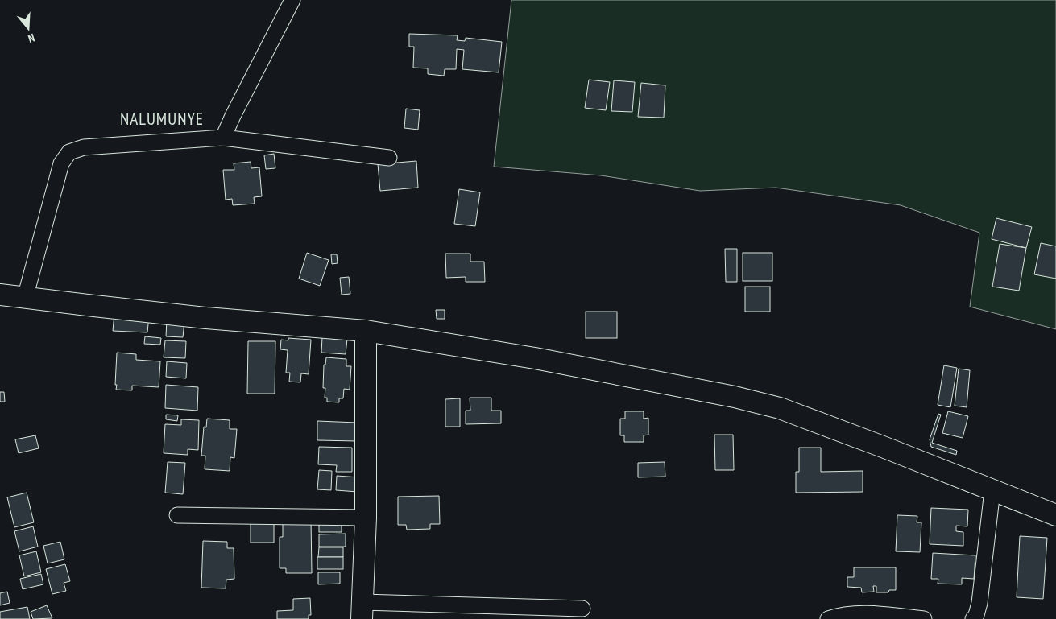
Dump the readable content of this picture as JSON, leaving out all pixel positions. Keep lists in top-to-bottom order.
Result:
{
  "districts": ["NALUMUNYE"],
  "north": "bottom"
}
